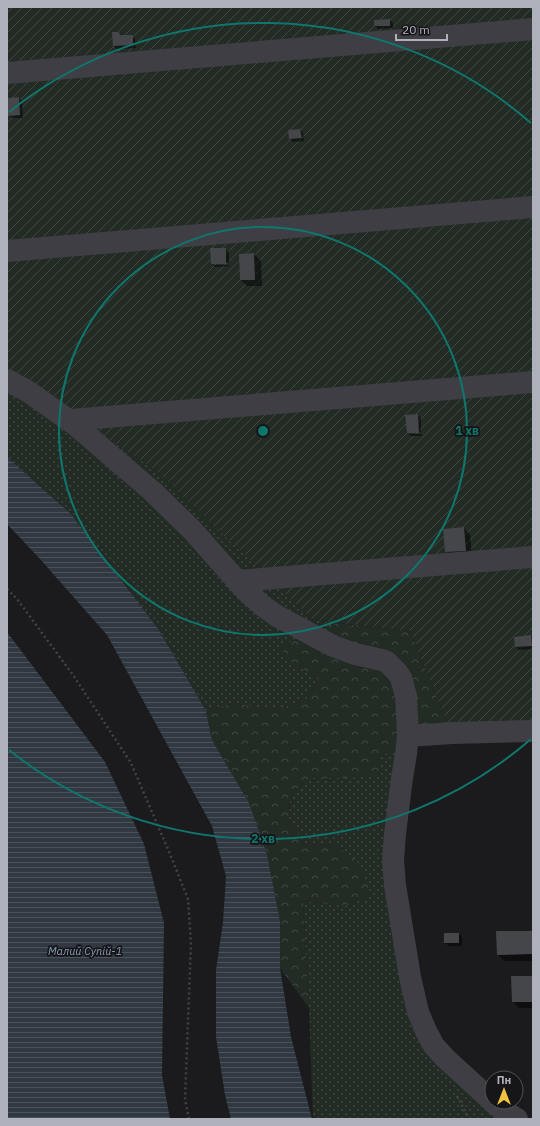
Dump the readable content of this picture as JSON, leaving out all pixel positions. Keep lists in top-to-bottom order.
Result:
{
  "water": ["Малий Супій-1"],
  "scale_bar": "20 m",
  "north": "top",
  "rings": ["1 хв", "2 хв"]
}
